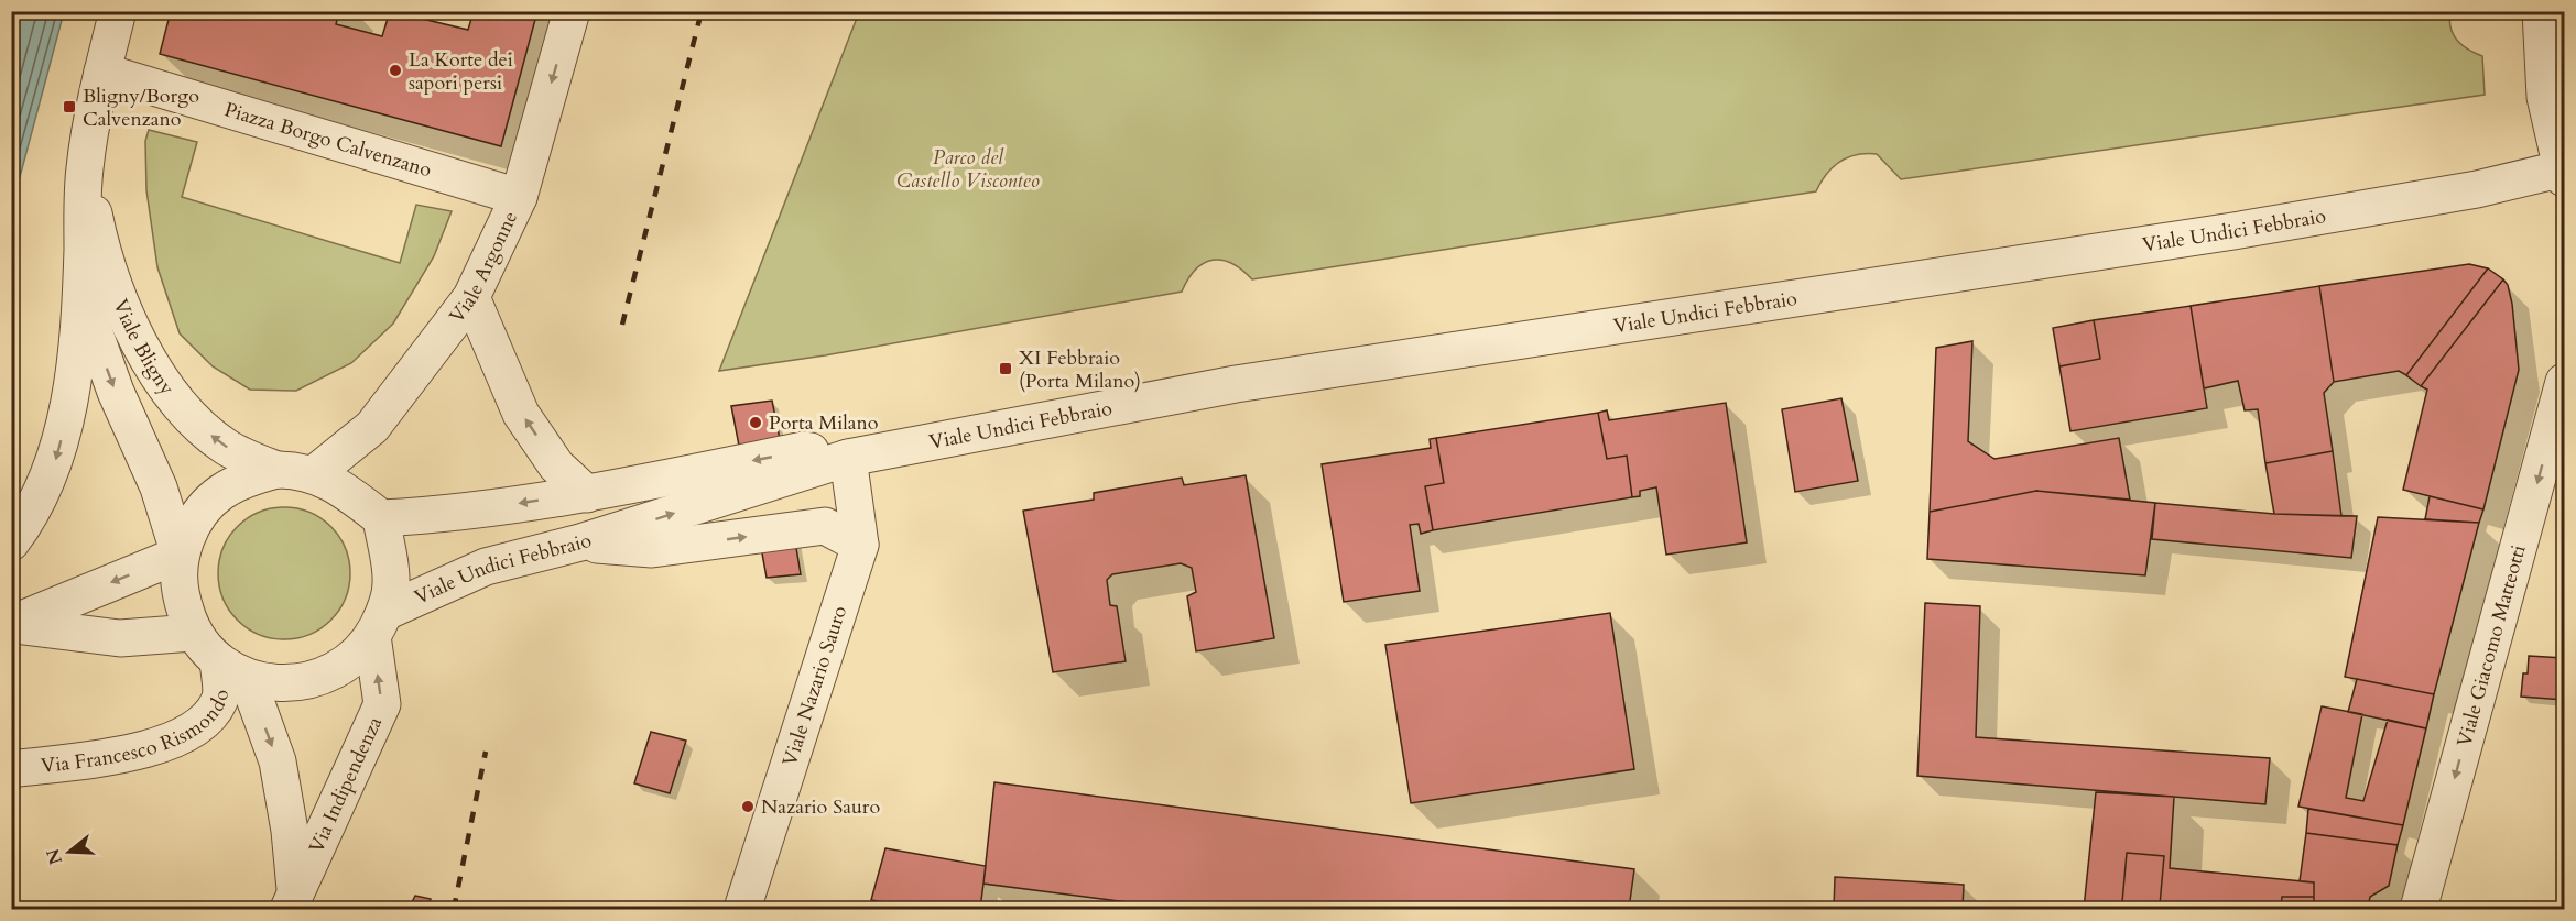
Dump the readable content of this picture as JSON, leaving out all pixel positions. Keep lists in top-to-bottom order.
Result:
{
  "streets": {
    "street": [
      "Piazza Borgo Calvenzano",
      "Viale Undici Febbraio",
      "Viale Argonne",
      "Viale Bligny",
      "Viale Giacomo Matteotti",
      "Viale Nazario Sauro",
      "Via Francesco Rismondo",
      "Via Indipendenza"
    ]
  },
  "crossings": [
    ["Piazza Borgo Calvenzano", "Viale Argonne"],
    ["Piazza Borgo Calvenzano", "Viale Bligny"],
    ["Viale Undici Febbraio", "Viale Argonne"],
    ["Viale Undici Febbraio", "Viale Bligny"],
    ["Viale Undici Febbraio", "Viale Nazario Sauro"],
    ["Viale Undici Febbraio", "Via Francesco Rismondo"],
    ["Viale Undici Febbraio", "Via Indipendenza"],
    ["Viale Argonne", "Viale Bligny"],
    ["Viale Argonne", "Via Francesco Rismondo"],
    ["Viale Argonne", "Via Indipendenza"],
    ["Viale Bligny", "Via Francesco Rismondo"],
    ["Viale Bligny", "Via Indipendenza"],
    ["Via Francesco Rismondo", "Via Indipendenza"]
  ],
  "one_way": ["Viale Argonne", "Viale Giacomo Matteotti"],
  "parks": ["Parco del Castello Visconteo"],
  "places": {
    "other": ["La Korte dei sapori persi", "Porta Milano", "Nazario Sauro"],
    "transit": ["Bligny/Borgo Calvenzano", "XI Febbraio (Porta Milano)"]
  },
  "north": "left"
}
